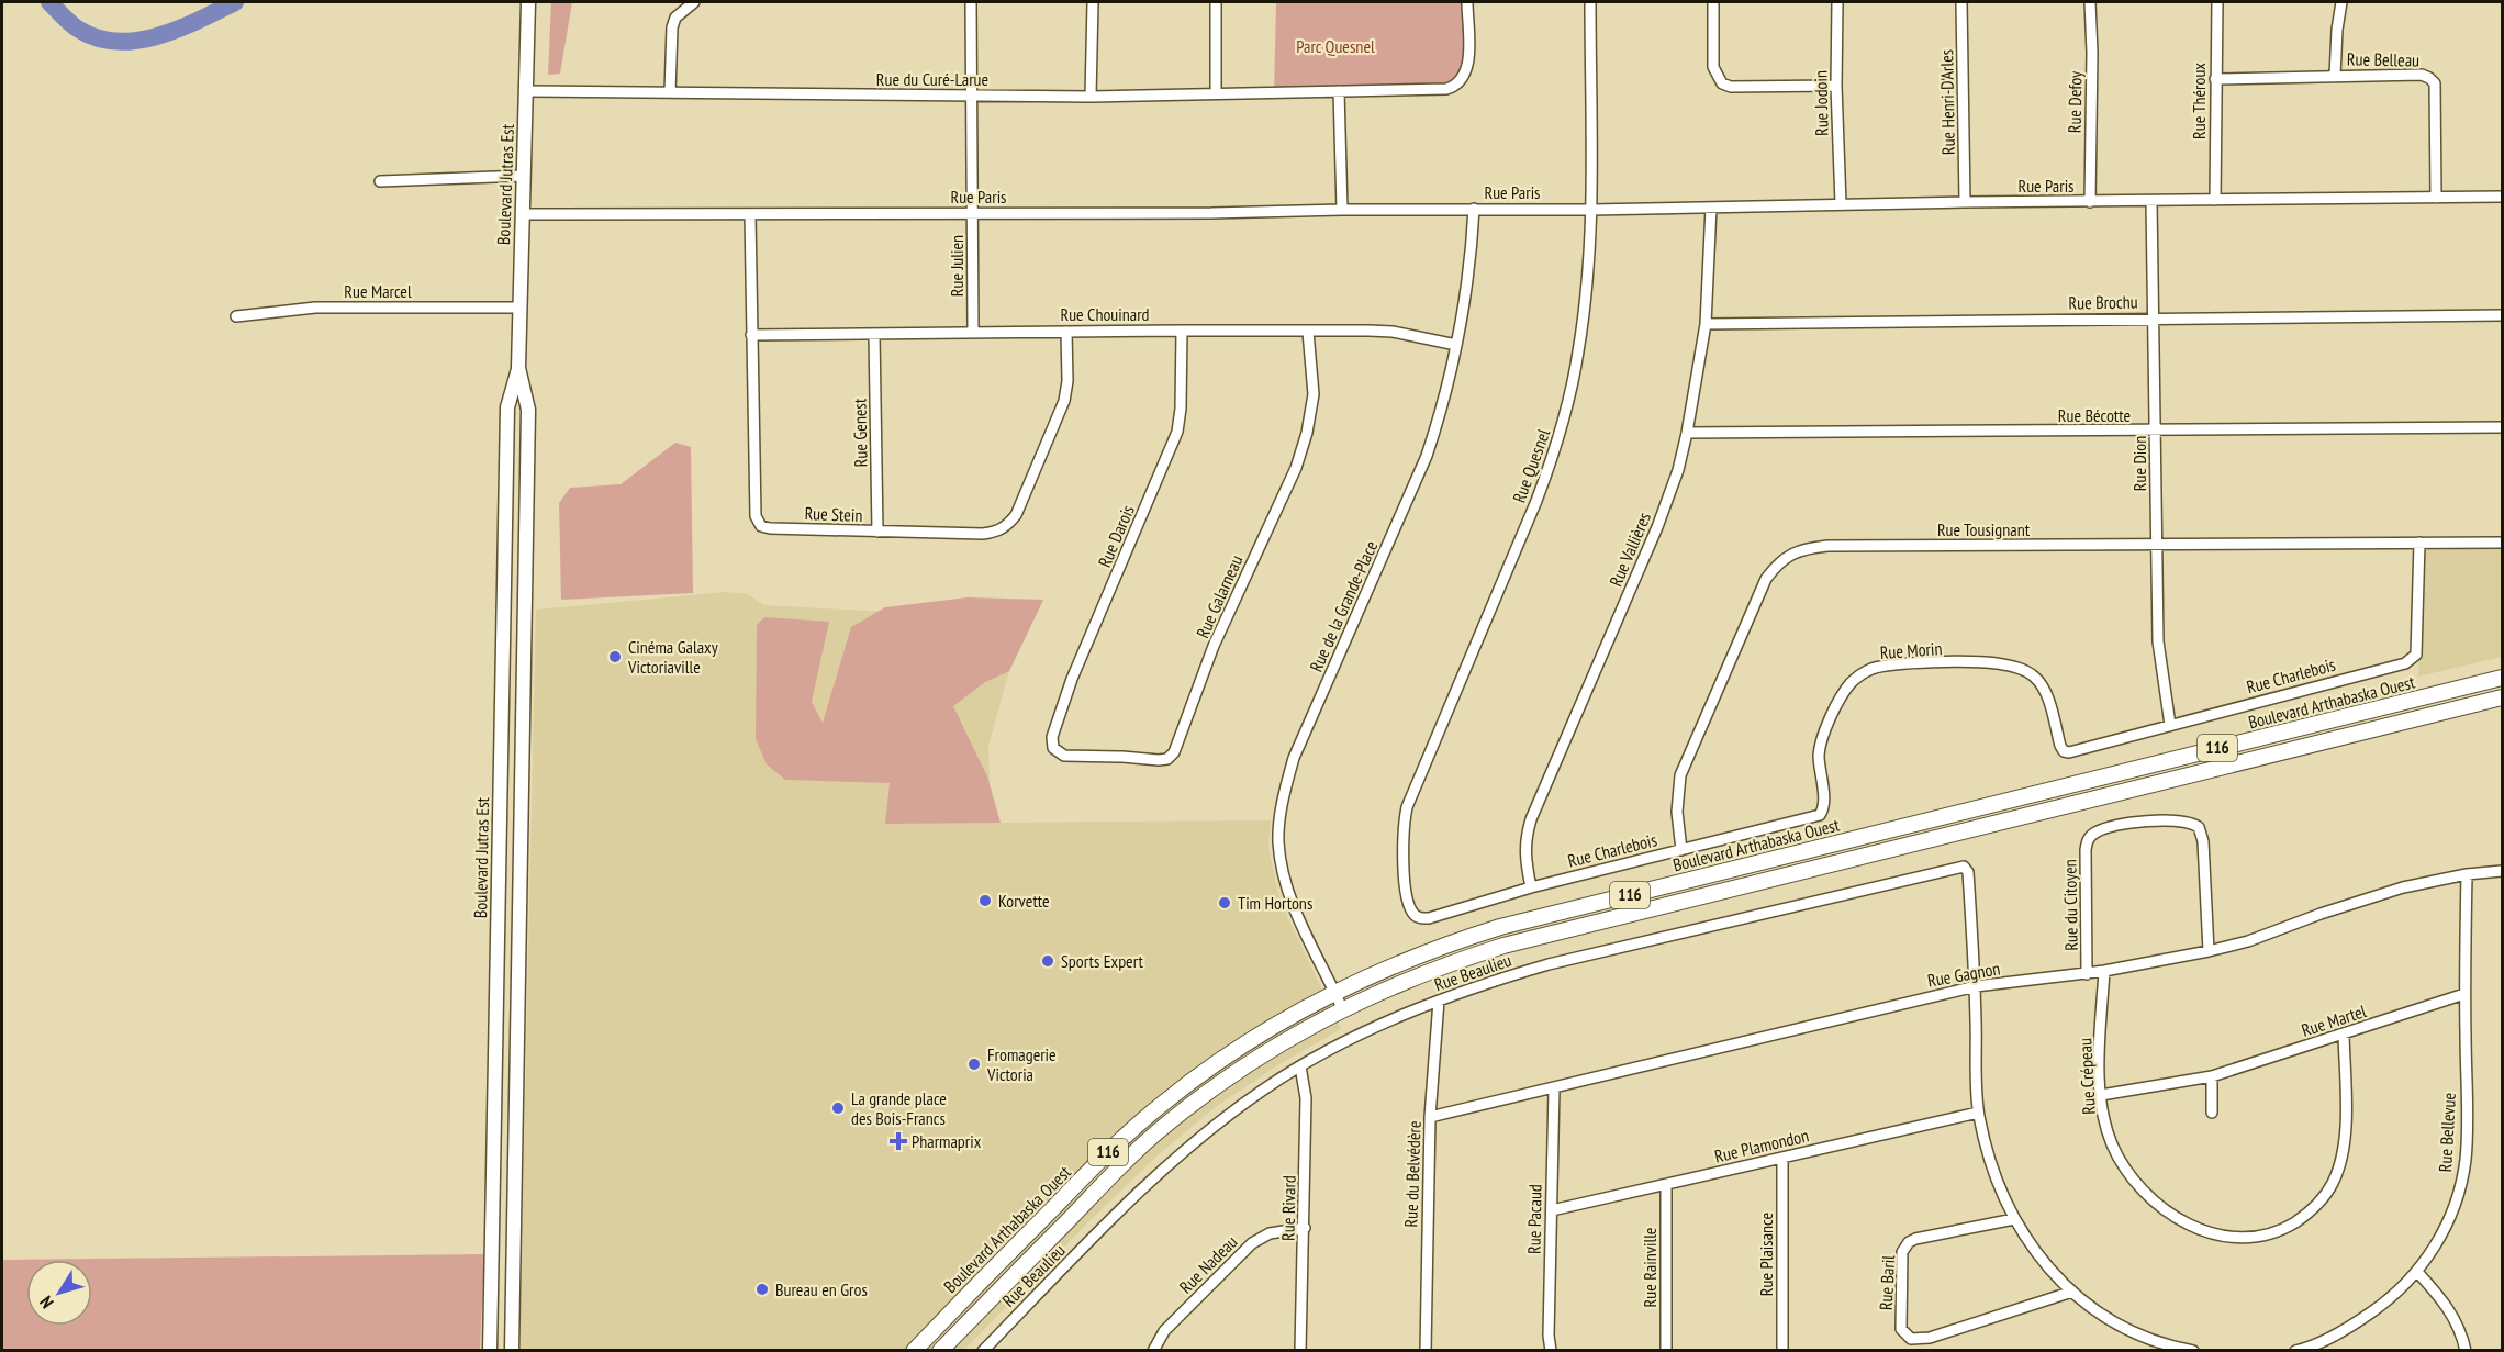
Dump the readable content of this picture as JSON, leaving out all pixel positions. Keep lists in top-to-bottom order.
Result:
{
  "streets": {
    "main road": ["Boulevard Jutras Est", "Boulevard Arthabaska Ouest", "116"],
    "street": [
      "Rue Belleau",
      "Rue du Curé-Larue",
      "Rue Théroux",
      "Rue Henri-D'Arles",
      "Rue Defoy",
      "Rue Jodoin",
      "Rue Paris",
      "Rue Julien",
      "Rue Marcel",
      "Rue Brochu",
      "Rue Chouinard",
      "Rue Bécotte",
      "Rue Genest",
      "Rue Dion",
      "Rue Quesnel",
      "Rue Stein",
      "Rue Tousignant",
      "Rue Darois",
      "Rue Vallières",
      "Rue Galarneau",
      "Rue de la Grande-Place",
      "Rue Morin",
      "Rue Charlebois",
      "Rue du Citoyen",
      "Rue Beaulieu",
      "Rue Gagnon",
      "Rue Martel",
      "Rue Crépeau",
      "Rue Bellevue",
      "Rue Plamondon",
      "Rue du Belvédère",
      "Rue Rivard",
      "Rue Pacaud",
      "Rue Plaisance",
      "Rue Nadeau",
      "Rue Rainville",
      "Rue Baril"
    ]
  },
  "crossings": [
    ["Rue Belleau", "Rue Théroux"],
    ["Rue Belleau", "Rue Paris"],
    ["Rue du Curé-Larue", "Boulevard Jutras Est"],
    ["Rue du Curé-Larue", "Rue Julien"],
    ["Rue Théroux", "Rue Paris"],
    ["Rue Henri-D'Arles", "Rue Paris"],
    ["Rue Defoy", "Rue Paris"],
    ["Rue Jodoin", "Rue Paris"],
    ["Boulevard Jutras Est", "Rue Paris"],
    ["Boulevard Jutras Est", "Rue Marcel"],
    ["Rue Paris", "Rue Julien"],
    ["Rue Paris", "Rue Dion"],
    ["Rue Paris", "Rue Quesnel"],
    ["Rue Paris", "Rue Stein"],
    ["Rue Paris", "Rue Vallières"],
    ["Rue Paris", "Rue de la Grande-Place"],
    ["Rue Julien", "Rue Chouinard"],
    ["Rue Brochu", "Rue Dion"],
    ["Rue Brochu", "Rue Vallières"],
    ["Rue Chouinard", "Rue Genest"],
    ["Rue Chouinard", "Rue Stein"],
    ["Rue Chouinard", "Rue Darois"],
    ["Rue Chouinard", "Rue Galarneau"],
    ["Rue Chouinard", "Rue de la Grande-Place"],
    ["Rue Bécotte", "Rue Dion"],
    ["Rue Bécotte", "Rue Vallières"],
    ["Rue Genest", "Rue Stein"],
    ["Rue Dion", "Rue Tousignant"],
    ["Rue Dion", "Rue Charlebois"],
    ["Rue Quesnel", "Rue Charlebois"],
    ["Rue Tousignant", "Rue Charlebois"],
    ["Rue Darois", "Rue Galarneau"],
    ["Rue Vallières", "Rue Charlebois"],
    ["Rue de la Grande-Place", "Boulevard Arthabaska Ouest"],
    ["Rue Morin", "Rue Charlebois"],
    ["Rue du Citoyen", "Rue Gagnon"],
    ["Rue Beaulieu", "Rue Gagnon"],
    ["Rue Beaulieu", "Rue du Belvédère"],
    ["Rue Beaulieu", "Rue Rivard"],
    ["Rue Gagnon", "Rue Crépeau"],
    ["Rue Gagnon", "Rue Bellevue"],
    ["Rue Gagnon", "Rue du Belvédère"],
    ["Rue Gagnon", "Rue Pacaud"],
    ["Rue Martel", "Rue Crépeau"],
    ["Rue Martel", "Rue Bellevue"],
    ["Rue Plamondon", "Rue Pacaud"],
    ["Rue Plamondon", "Rue Plaisance"],
    ["Rue Plamondon", "Rue Rainville"],
    ["Rue Rivard", "Rue Nadeau"]
  ],
  "parks": ["Parc Quesnel"],
  "places": {
    "other": [
      "Cinéma Galaxy Victoriaville",
      "Korvette",
      "Tim Hortons",
      "Sports Expert",
      "Fromagerie Victoria",
      "La grande place des Bois-Francs",
      "Bureau en Gros"
    ],
    "health": ["Pharmaprix"]
  },
  "north": "bottom left"
}
